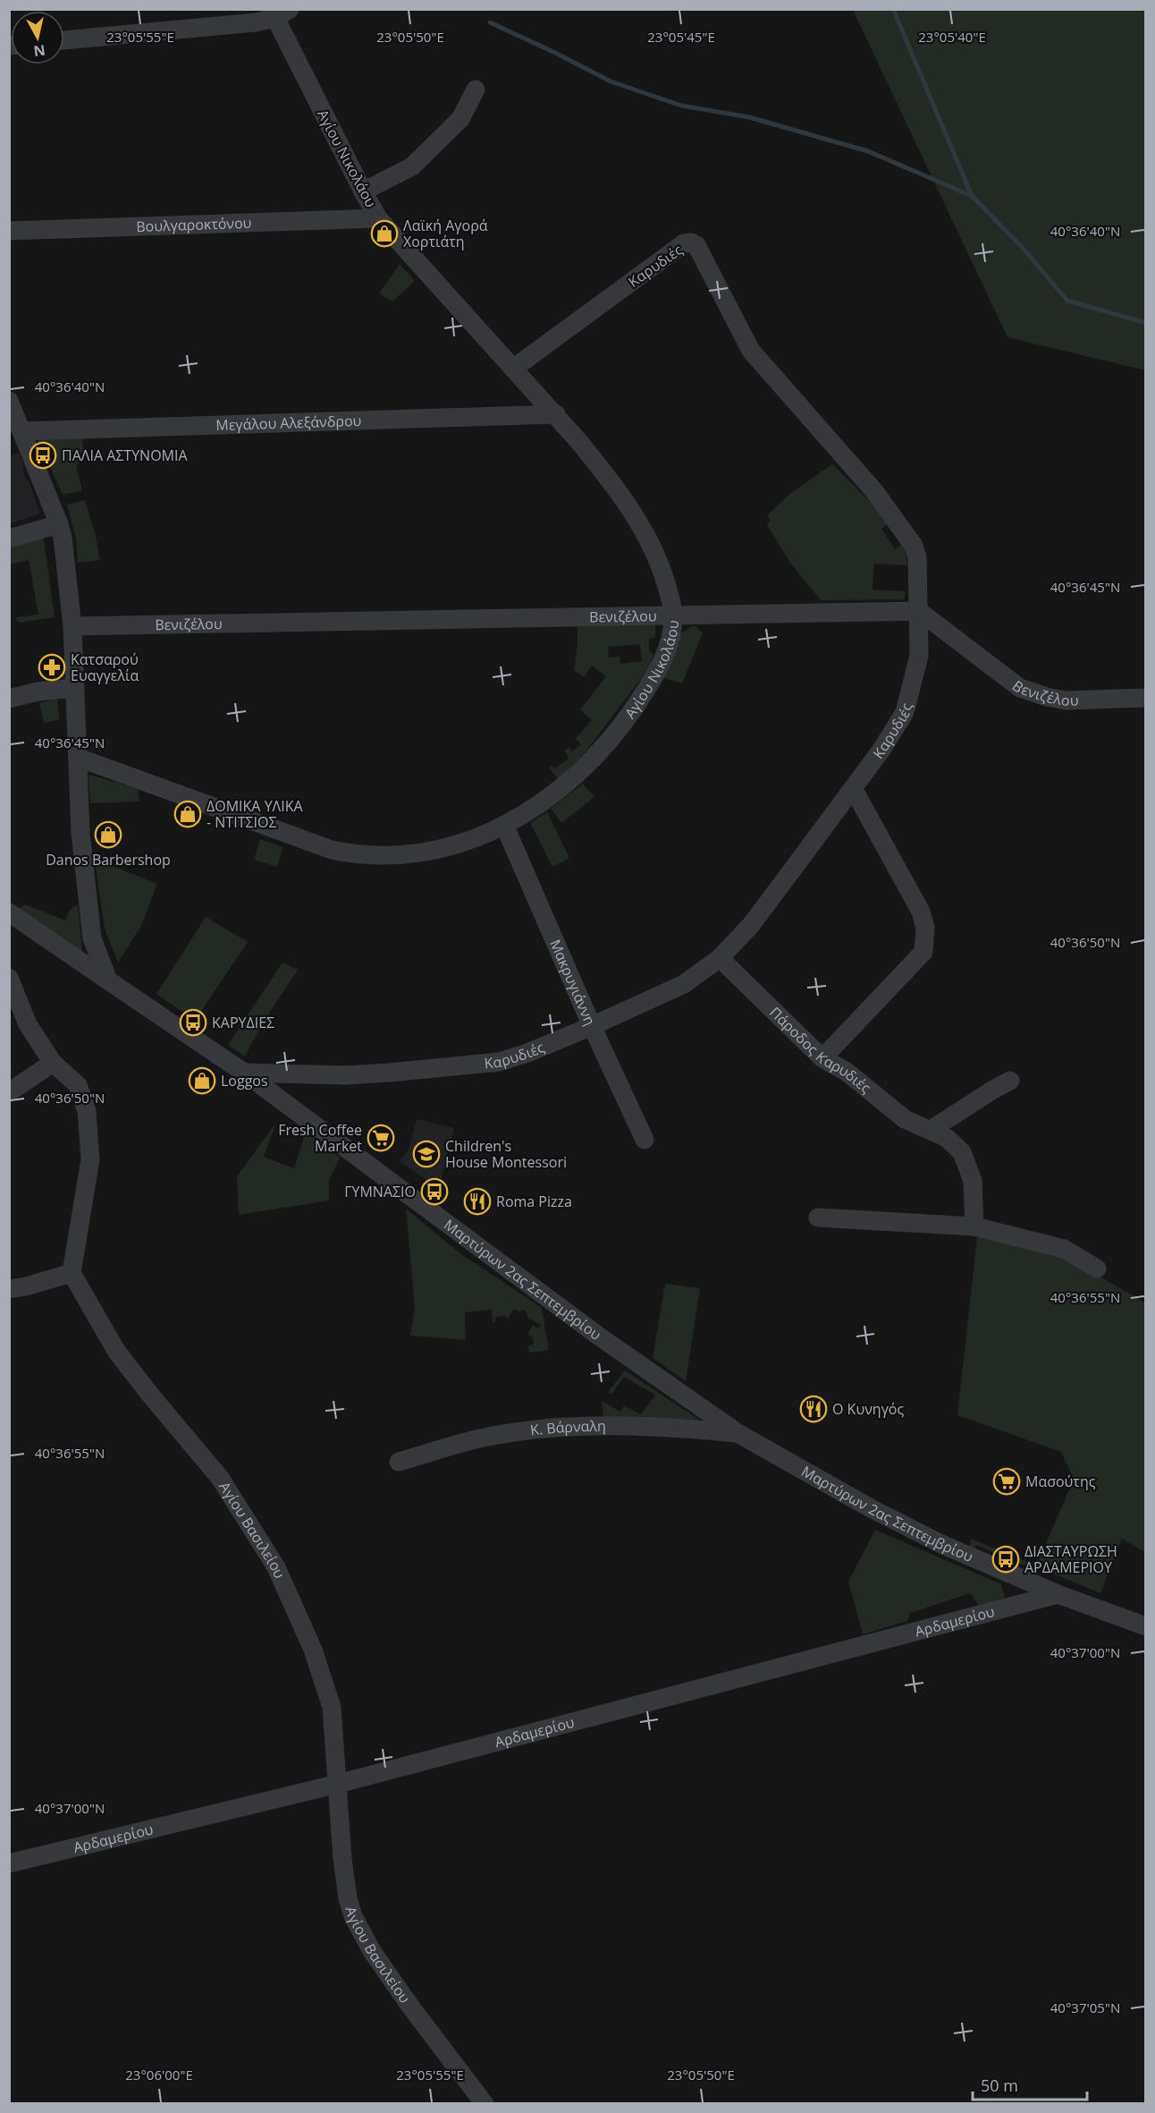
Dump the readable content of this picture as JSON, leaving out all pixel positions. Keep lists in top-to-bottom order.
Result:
{
  "streets": {
    "street": [
      "Αγίου Νικολάου",
      "Βουλγαροκτόνου",
      "Καρυδιές",
      "Μεγάλου Αλεξάνδρου",
      "Βενιζέλου",
      "Μακρυγιάννη",
      "Πάροδος Καρυδιές",
      "Μαρτύρων 2ας Σεπτεμβρίου",
      "Κ. Βάρναλη",
      "Αγίου Βασιλείου",
      "Αρδαμερίου"
    ]
  },
  "crossings": [
    ["Αγίου Νικολάου", "Βουλγαροκτόνου"],
    ["Αγίου Νικολάου", "Καρυδιές"],
    ["Αγίου Νικολάου", "Μεγάλου Αλεξάνδρου"],
    ["Αγίου Νικολάου", "Βενιζέλου"],
    ["Αγίου Νικολάου", "Μακρυγιάννη"],
    ["Καρυδιές", "Βενιζέλου"],
    ["Καρυδιές", "Μακρυγιάννη"],
    ["Καρυδιές", "Πάροδος Καρυδιές"],
    ["Καρυδιές", "Μαρτύρων 2ας Σεπτεμβρίου"],
    ["Μαρτύρων 2ας Σεπτεμβρίου", "Κ. Βάρναλη"],
    ["Μαρτύρων 2ας Σεπτεμβρίου", "Αρδαμερίου"],
    ["Αγίου Βασιλείου", "Αρδαμερίου"]
  ],
  "places": {
    "shop": [
      "Λαϊκή Αγορά Χορτιάτη",
      "ΔΟΜΙΚΑ ΥΛΙΚΑ - ΝΤΙΤΣΙΟΣ",
      "Danos Barbershop",
      "Loggos"
    ],
    "bus stop": [
      "ΠΑΛΙΑ ΑΣΤΥΝΟΜΙΑ",
      "ΚΑΡΥΔΙΕΣ",
      "ΓΥΜΝΑΣΙΟ",
      "ΔΙΑΣΤΑΥΡΩΣΗ ΑΡΔΑΜΕΡΙΟΥ"
    ],
    "pharmacy": ["Κατσαρού Ευαγγελία"],
    "supermarket": ["Fresh Coffee Market", "Μασούτης"],
    "school or university": ["Children's House Montessori"],
    "restaurant": ["Roma Pizza", "Ο Κυνηγός"]
  },
  "scale_bar": "50 m",
  "north": "bottom",
  "coordinates": [
    "23°05'55\"E",
    "23°05'50\"E",
    "23°05'45\"E",
    "23°05'40\"E",
    "40°36'40\"N",
    "40°36'45\"N",
    "40°36'50\"N",
    "40°36'55\"N",
    "40°37'00\"N",
    "40°37'05\"N",
    "23°06'00\"E"
  ]
}
